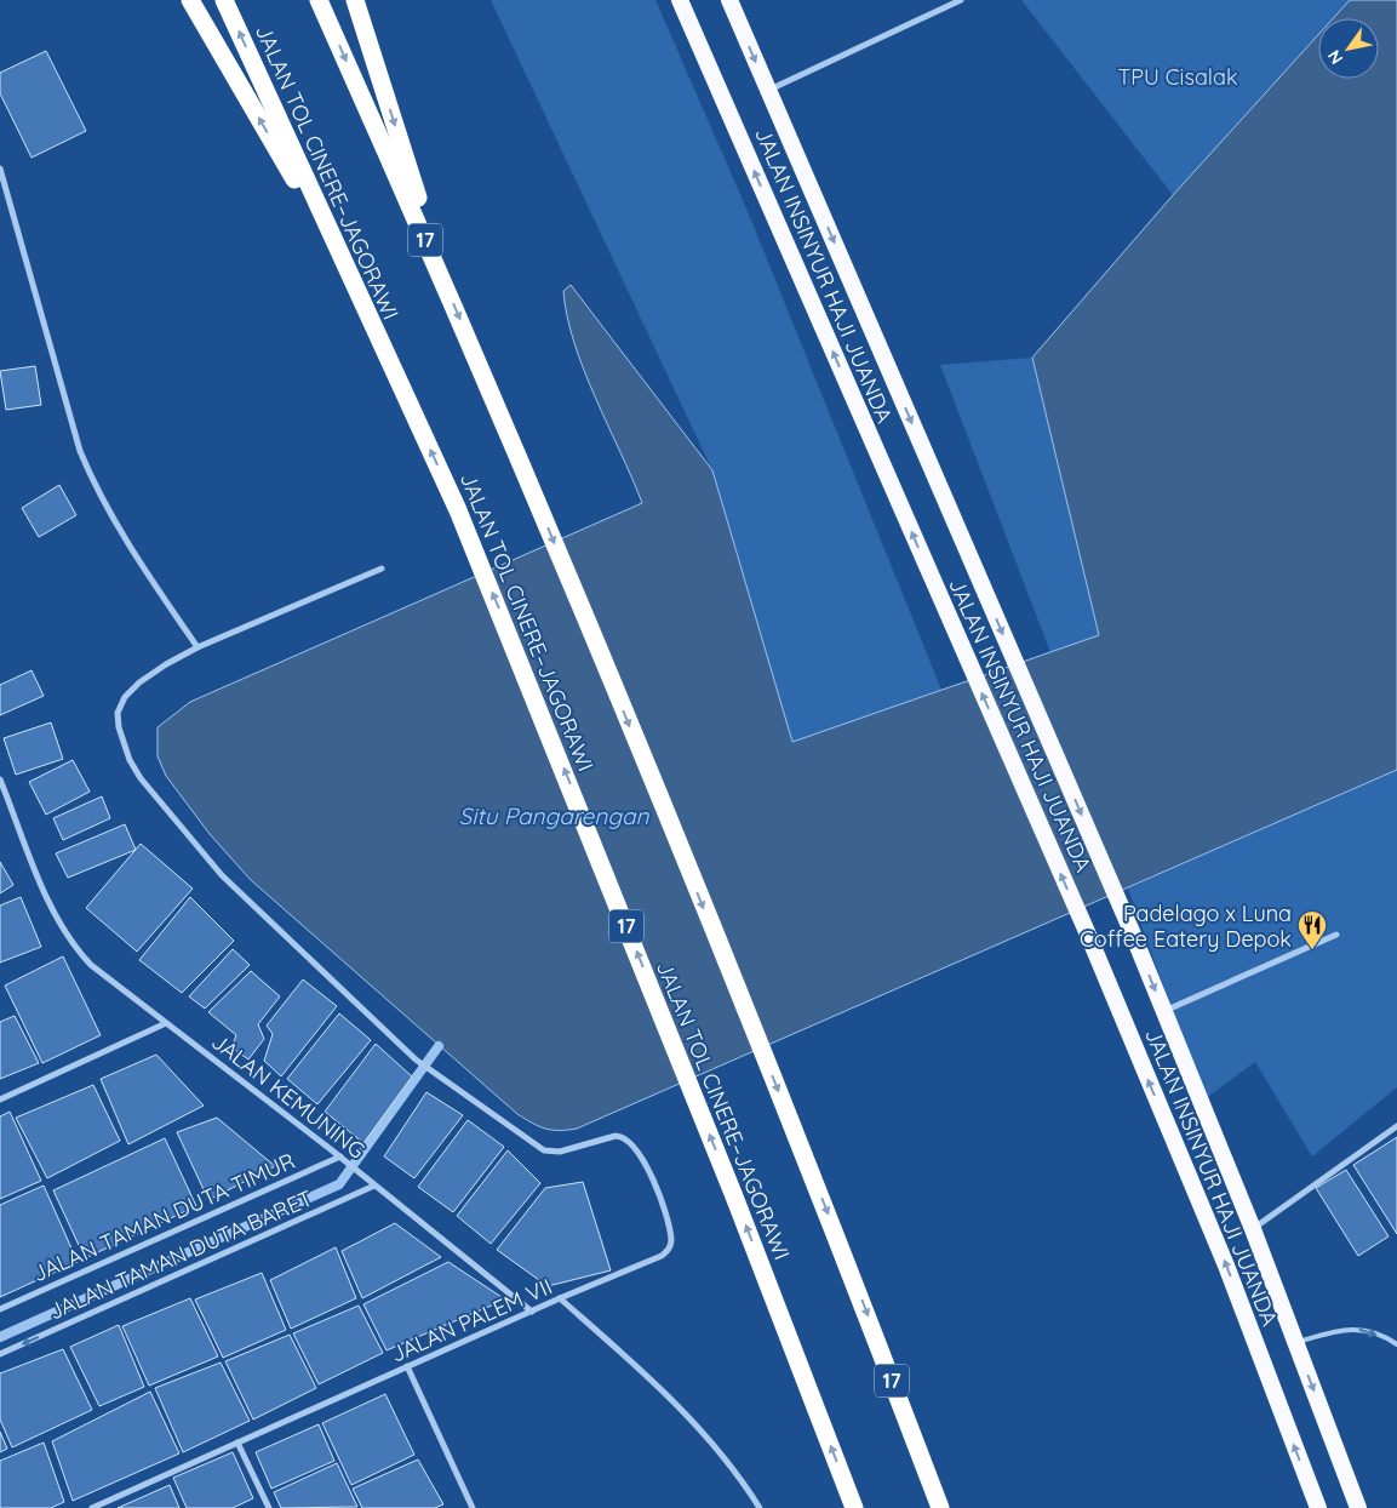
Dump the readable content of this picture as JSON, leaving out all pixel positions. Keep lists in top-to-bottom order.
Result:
{
  "streets": {
    "highway": ["JALAN TOL CINERE–JAGORAWI", "17", "JALAN INSINYUR HAJI JUANDA"],
    "street": [
      "JALAN KEMUNING",
      "JALAN TAMAN DUTA TIMUR",
      "JALAN TAMAN DUTA BARET",
      "JALAN PALEM VII"
    ]
  },
  "crossings": [
    ["JALAN KEMUNING", "JALAN TAMAN DUTA TIMUR"],
    ["JALAN KEMUNING", "JALAN TAMAN DUTA BARET"],
    ["JALAN KEMUNING", "JALAN PALEM VII"]
  ],
  "one_way": ["JALAN TAMAN DUTA BARET"],
  "water": ["Situ Pangarengan"],
  "parks": ["TPU Cisalak"],
  "places": {
    "restaurant": ["Padelago x Luna Coffee Eatery Depok"]
  },
  "north": "bottom left"
}
